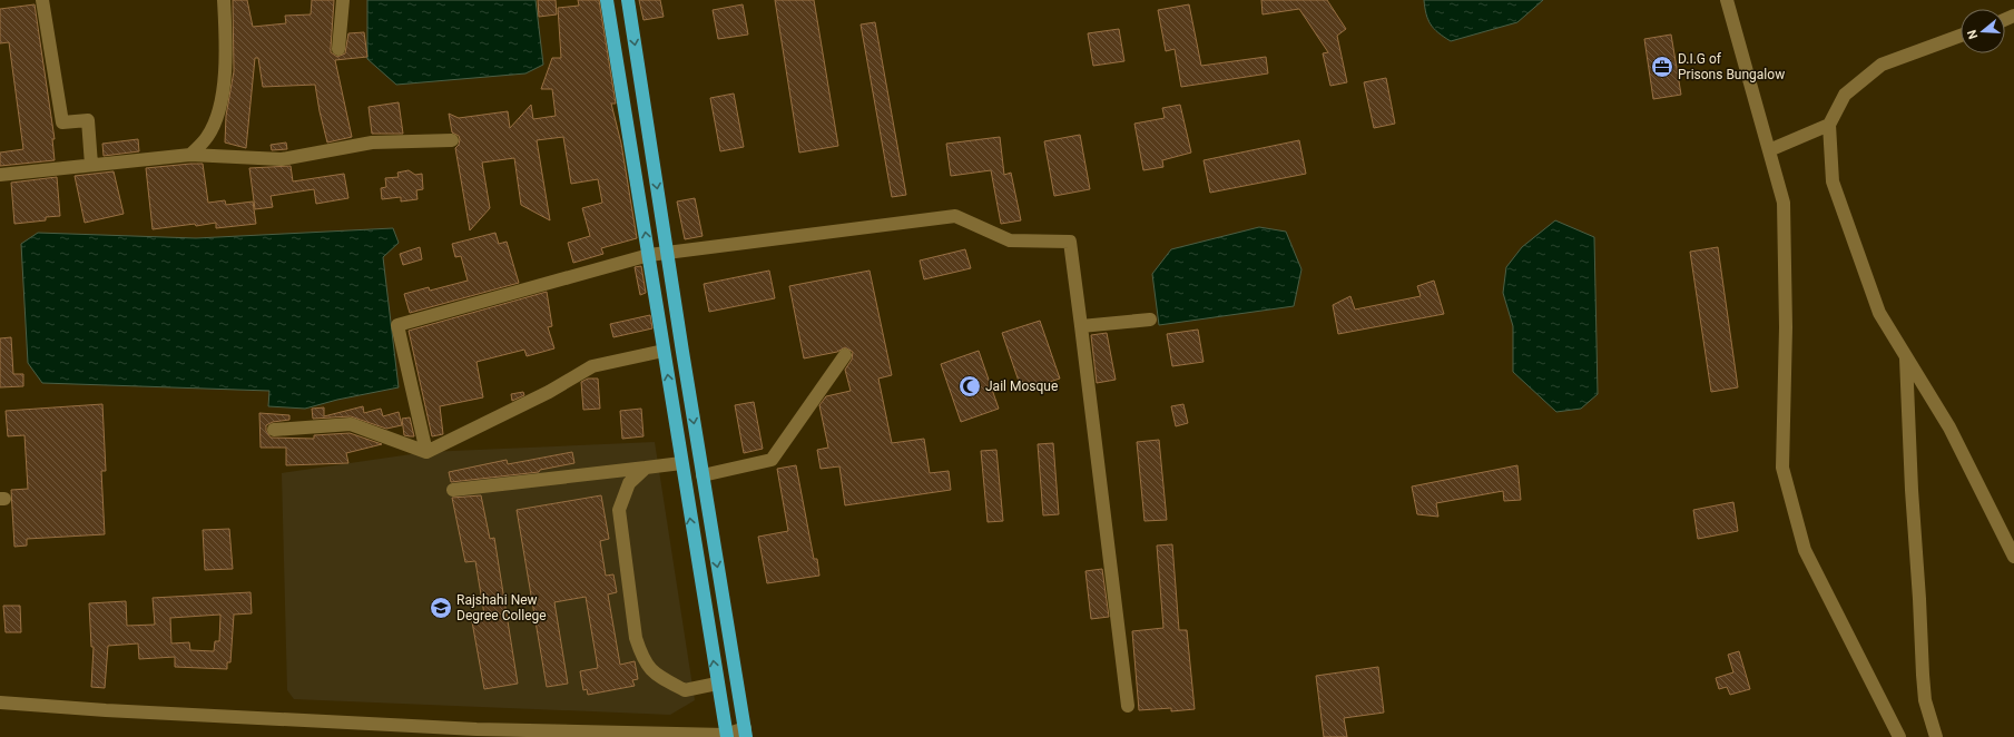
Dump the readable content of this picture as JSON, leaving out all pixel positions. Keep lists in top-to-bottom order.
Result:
{
  "places": {
    "office": ["D.I.G of Prisons Bungalow"],
    "mosque": ["Jail Mosque"],
    "school or university": ["Rajshahi New Degree College"]
  },
  "north": "left"
}
